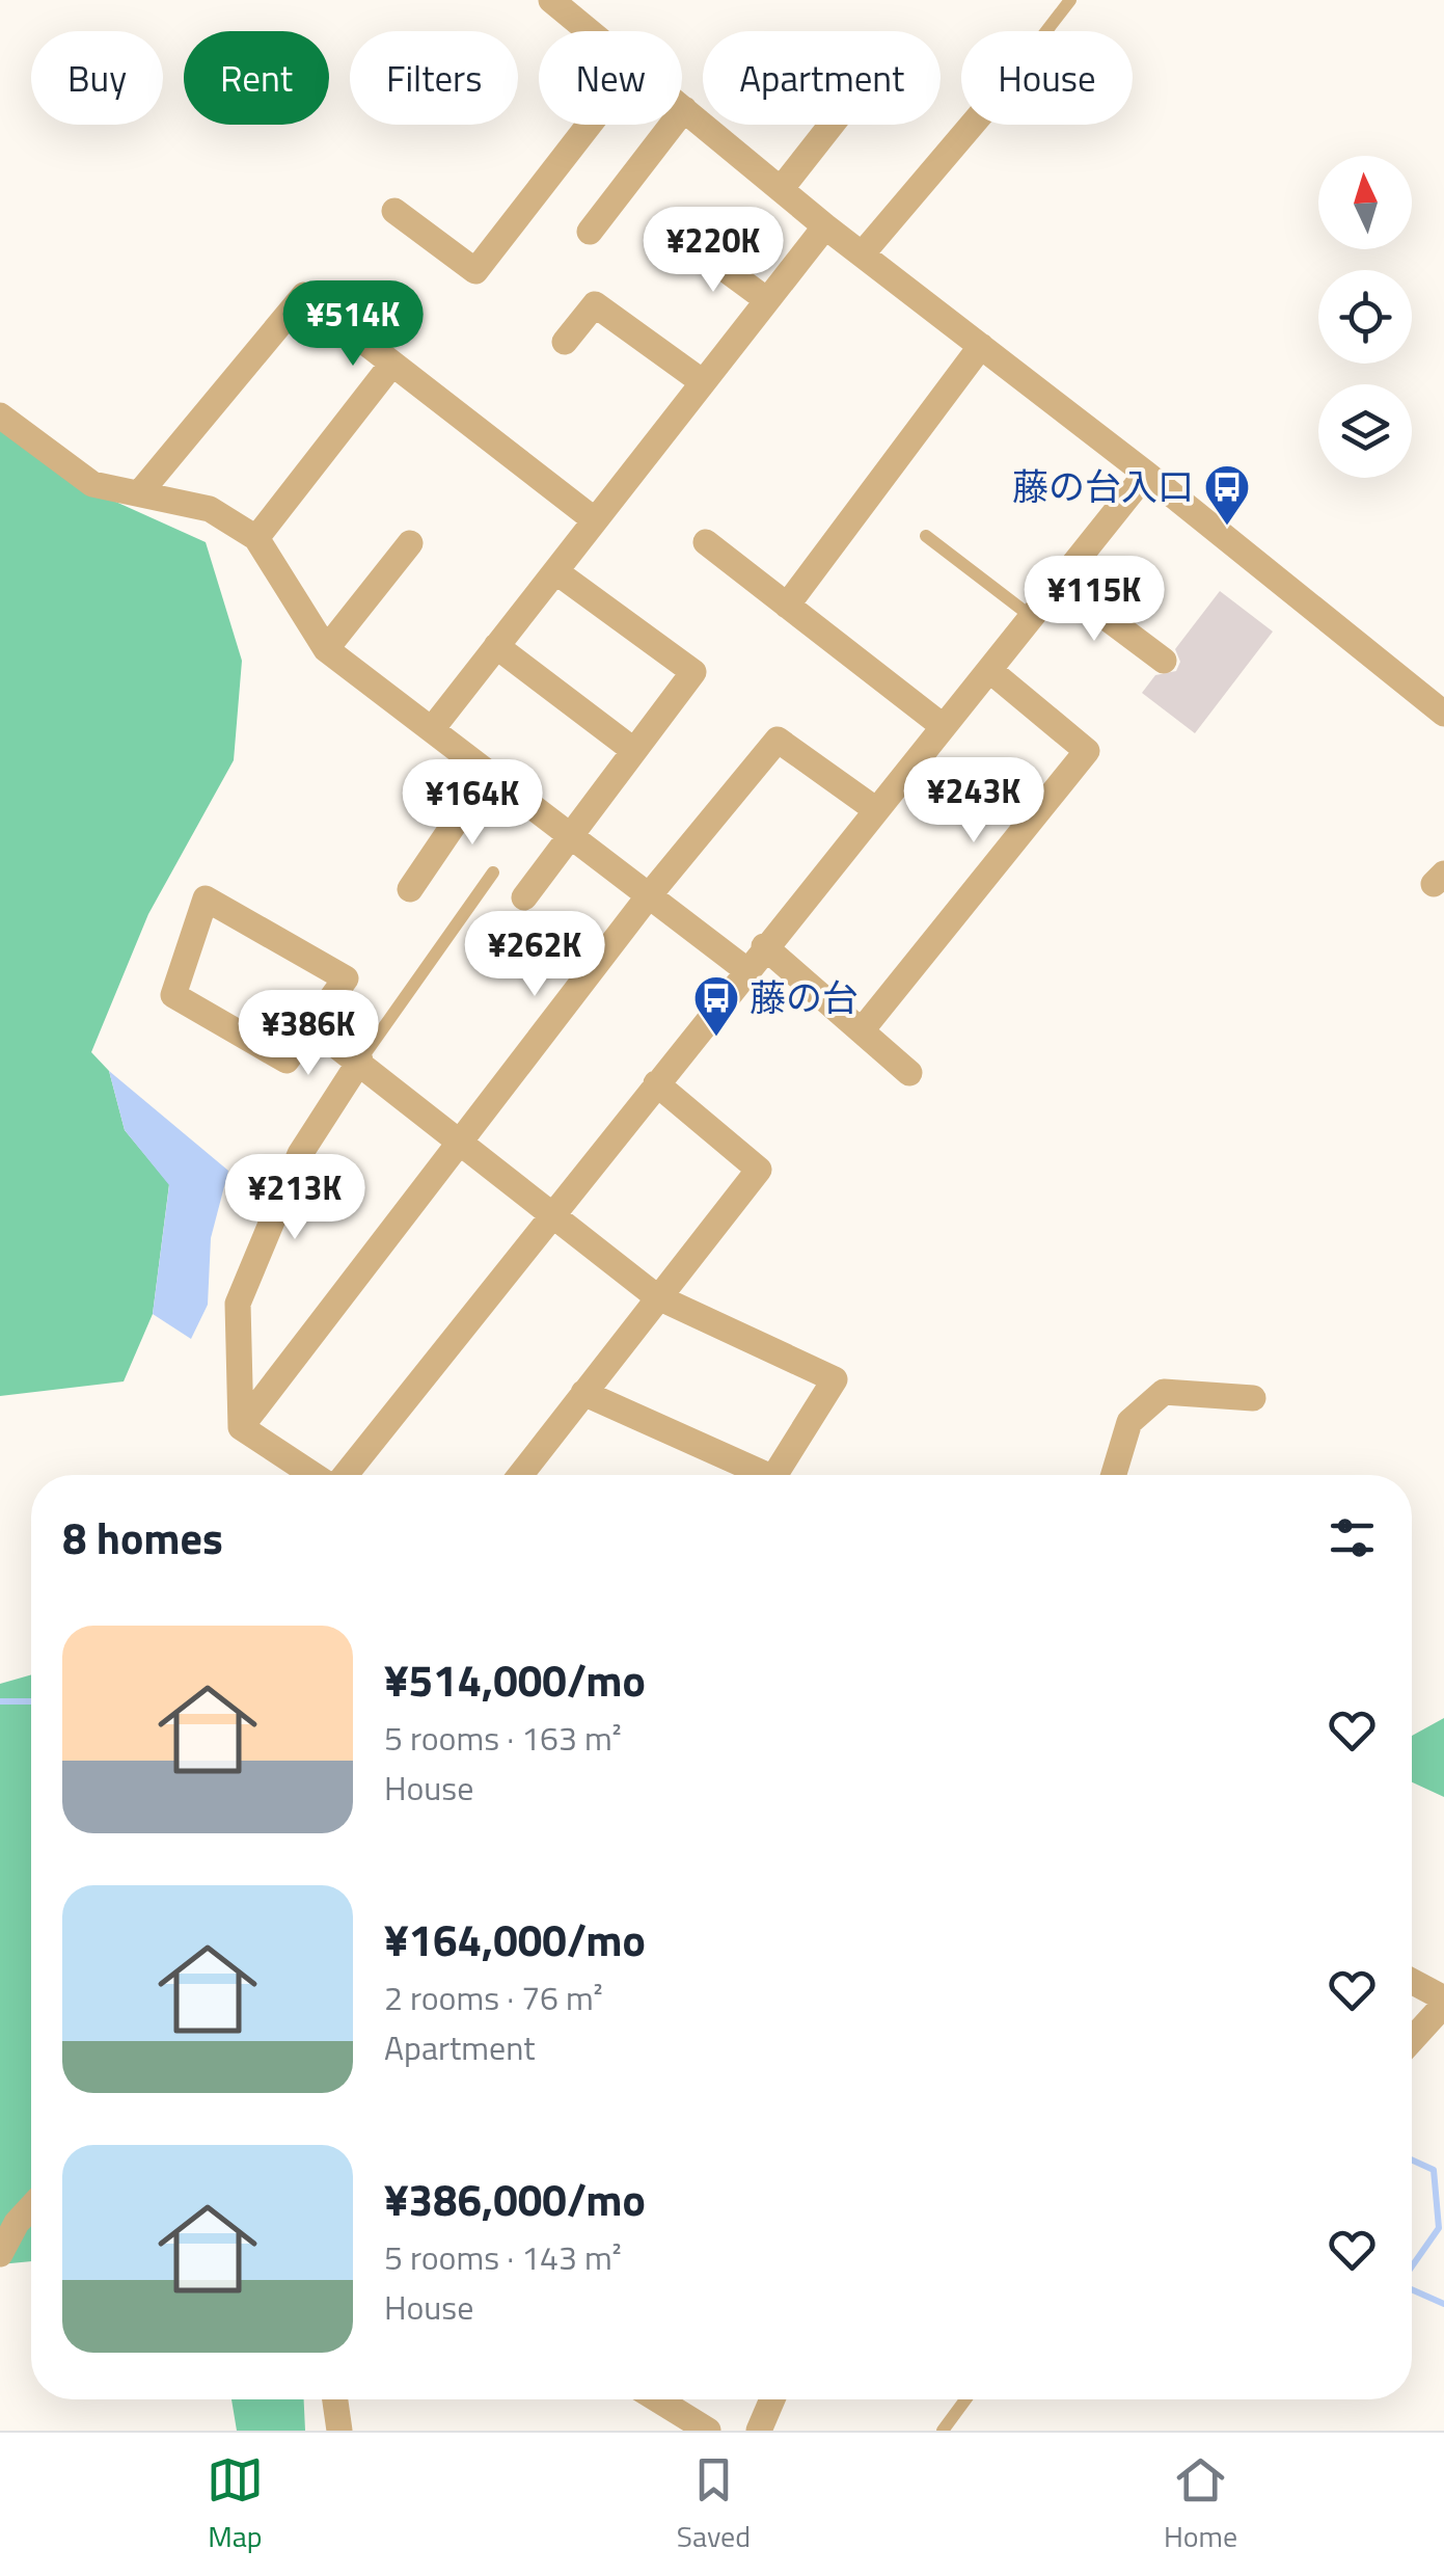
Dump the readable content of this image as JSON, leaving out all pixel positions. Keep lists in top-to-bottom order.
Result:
{
  "places": {
    "bus stop": ["藤の台入口", "藤の台"]
  },
  "north": "top",
  "page": {
    "chip": [
      "Buy",
      "Rent",
      "Filters",
      "New",
      "Apartment",
      "House"
    ],
    "price": [
      "¥220K",
      "¥514K",
      "¥115K",
      "¥243K",
      "¥164K",
      "¥262K",
      "¥386K",
      "¥213K"
    ],
    "heading": "8 homes",
    "list": [
      {
        "name": "¥514,000/mo",
        "note": "5 rooms · 163 m² · House"
      },
      {
        "name": "¥164,000/mo",
        "note": "2 rooms · 76 m² · Apartment"
      },
      {
        "name": "¥386,000/mo",
        "note": "5 rooms · 143 m² · House"
      }
    ],
    "tabs": ["Map", "Saved", "Home"]
  }
}
